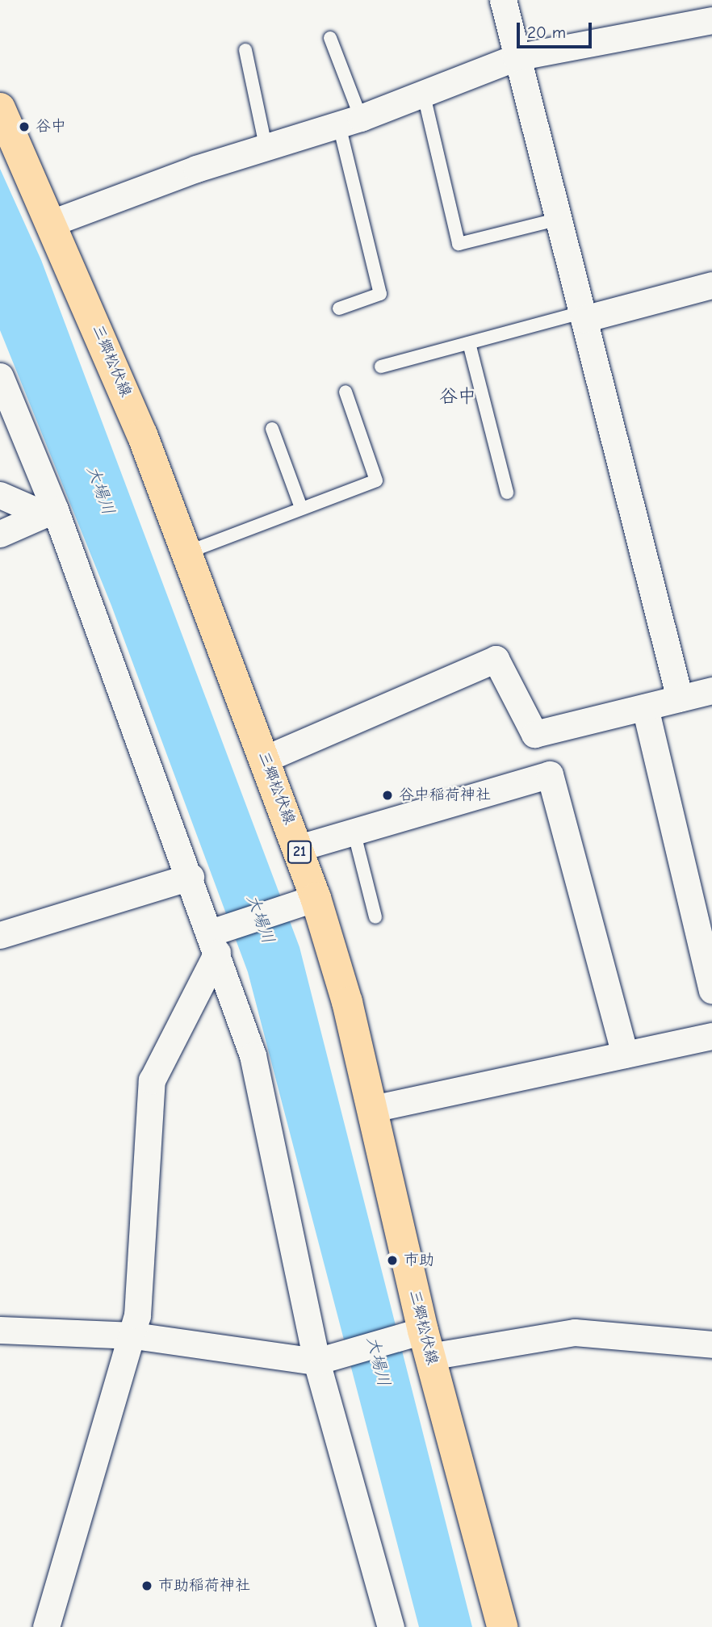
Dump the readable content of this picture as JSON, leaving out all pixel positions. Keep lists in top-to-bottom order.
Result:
{
  "streets": {
    "main road": ["三郷松伏線", "21"]
  },
  "districts": ["谷中"],
  "water": ["大場川"],
  "places": [
    "谷中",
    "谷中稲荷神社",
    "市助",
    "市助稲荷神社"
  ],
  "scale_bar": "20 m"
}
